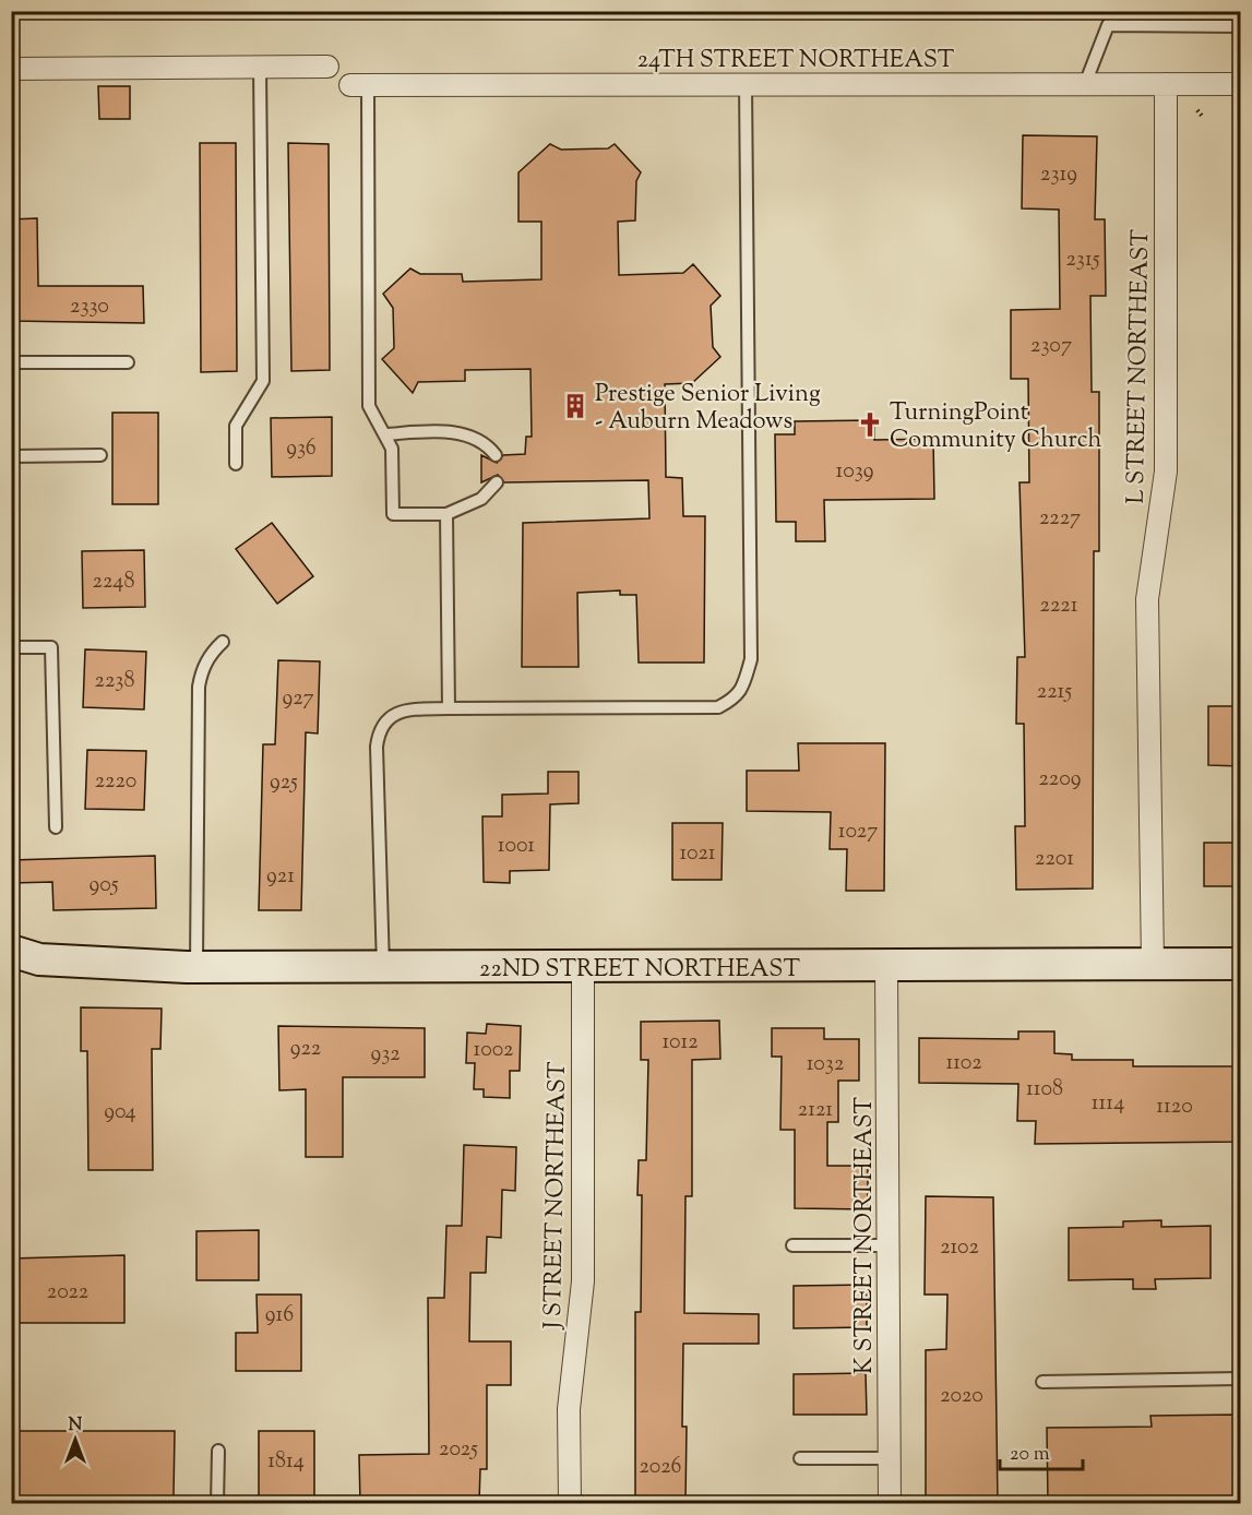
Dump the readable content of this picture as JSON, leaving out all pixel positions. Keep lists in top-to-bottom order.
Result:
{
  "streets": {
    "street": [
      "24TH STREET NORTHEAST",
      "L STREET NORTHEAST",
      "22ND STREET NORTHEAST",
      "J STREET NORTHEAST",
      "K STREET NORTHEAST"
    ]
  },
  "crossings": [
    ["24TH STREET NORTHEAST", "L STREET NORTHEAST"],
    ["L STREET NORTHEAST", "22ND STREET NORTHEAST"],
    ["22ND STREET NORTHEAST", "J STREET NORTHEAST"],
    ["22ND STREET NORTHEAST", "K STREET NORTHEAST"]
  ],
  "places": {
    "building": ["Prestige Senior Living - Auburn Meadows"],
    "church": ["TurningPoint Community Church"]
  },
  "house_numbers": [
    "2319",
    "2315",
    "2330",
    "2307",
    "936",
    "1039",
    "2227",
    "2248",
    "2221",
    "2238",
    "2215",
    "927",
    "2209",
    "2220",
    "925",
    "1027",
    "1001",
    "1021",
    "2201",
    "921",
    "905",
    "1012",
    "922",
    "1002",
    "932",
    "1102",
    "1032",
    "1108",
    "1114",
    "1120",
    "2121",
    "904",
    "2102",
    "2022",
    "916",
    "2020",
    "2025",
    "1814",
    "2026"
  ],
  "scale_bar": "20 m",
  "north": "top"
}
